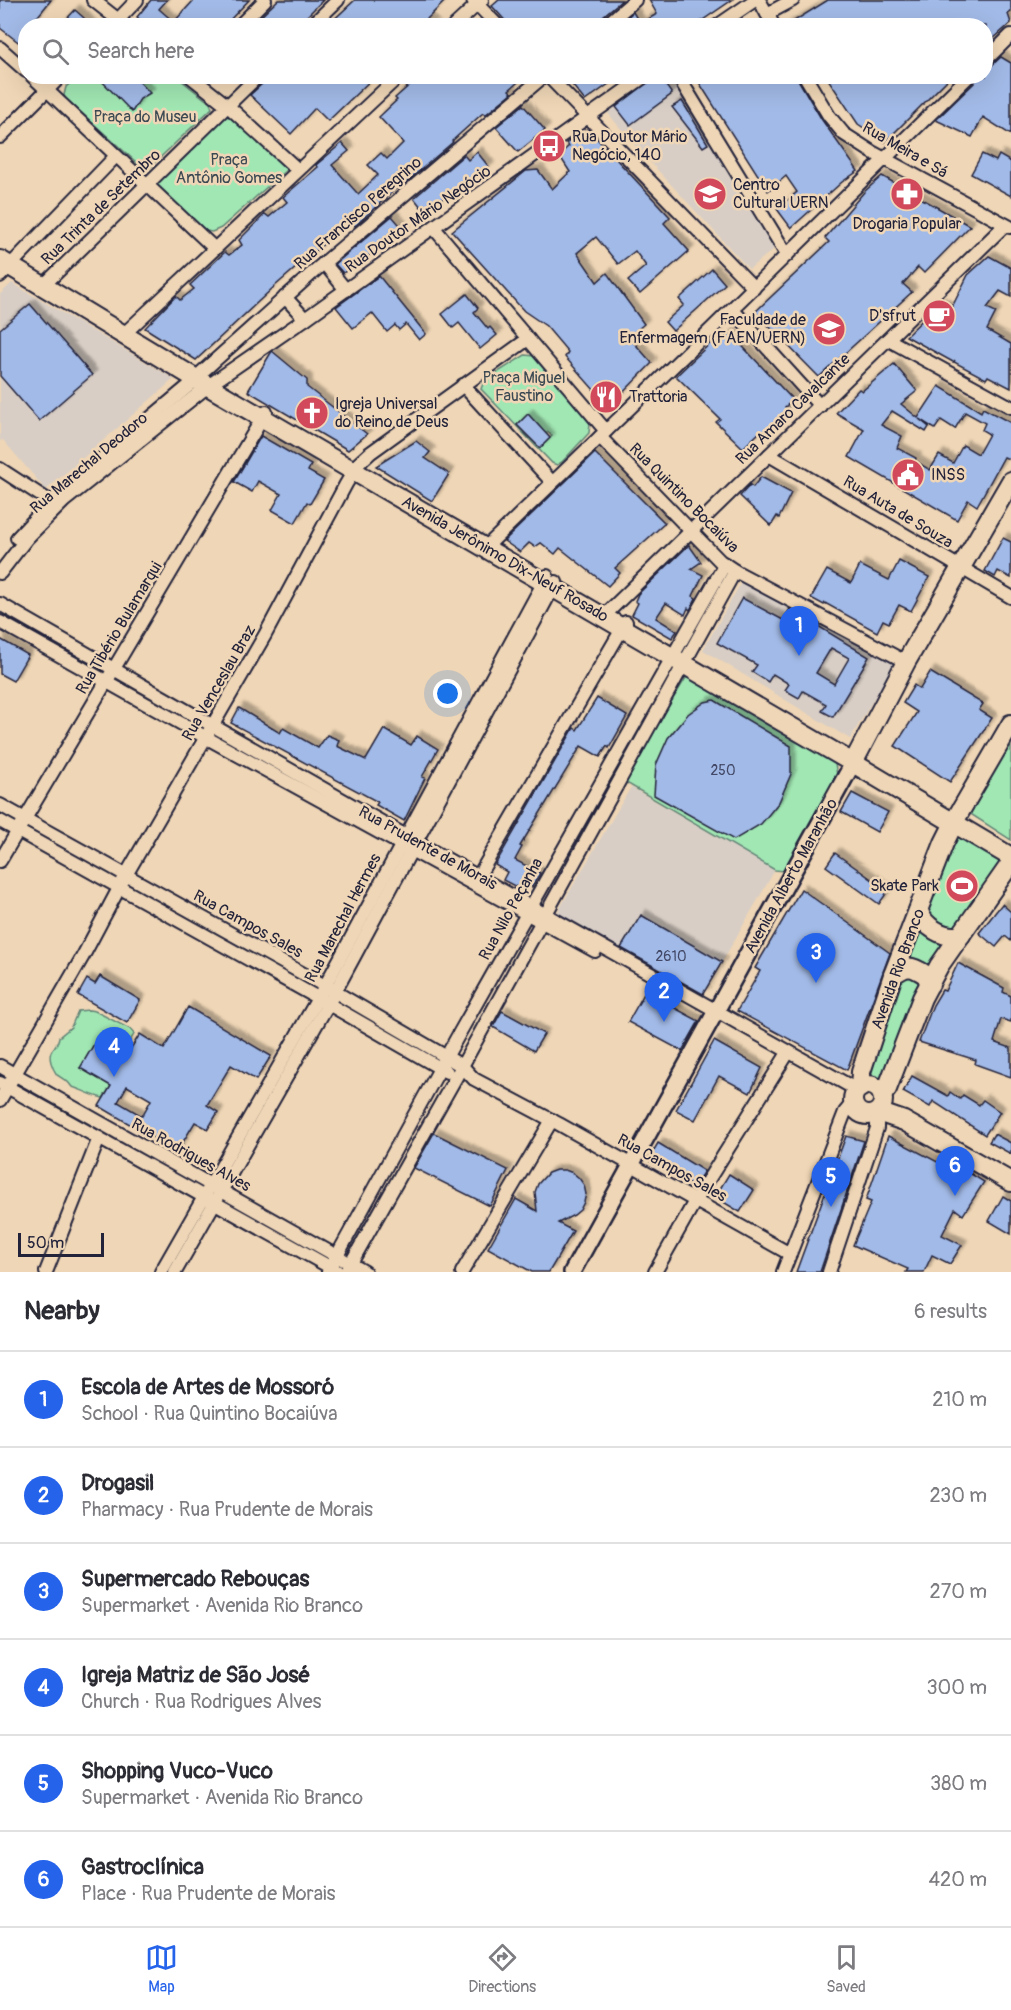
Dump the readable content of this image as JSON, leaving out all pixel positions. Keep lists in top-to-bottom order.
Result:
{
  "streets": {
    "main road": ["Avenida Jerônimo Dix-Neuf Rosado", "Avenida Alberto Maranhão", "Avenida Rio Branco"],
    "street": [
      "Rua Meira e Sá",
      "Rua Trinta de Setembro",
      "Rua Francisco Peregrino",
      "Rua Doutor Mário Negócio",
      "Rua Amaro Cavalcante",
      "Rua Marechal Deodoro",
      "Rua Quintino Bocaiúva",
      "Rua Auta de Souza",
      "Rua Tibério Bulamarqui",
      "Rua Venceslau Braz",
      "Rua Prudente de Morais",
      "Rua Nilo Peçanha",
      "Rua Marechal Hermes",
      "Rua Campos Sales",
      "Rua Rodrigues Alves"
    ]
  },
  "crossings": [
    ["Rua Meira e Sá", "Rua Amaro Cavalcante"],
    ["Rua Trinta de Setembro", "Avenida Jerônimo Dix-Neuf Rosado"],
    ["Rua Francisco Peregrino", "Rua Doutor Mário Negócio"],
    ["Rua Francisco Peregrino", "Rua Marechal Deodoro"],
    ["Rua Francisco Peregrino", "Avenida Jerônimo Dix-Neuf Rosado"],
    ["Rua Doutor Mário Negócio", "Rua Marechal Deodoro"],
    ["Rua Doutor Mário Negócio", "Rua Quintino Bocaiúva"],
    ["Rua Doutor Mário Negócio", "Avenida Jerônimo Dix-Neuf Rosado"],
    ["Rua Amaro Cavalcante", "Rua Quintino Bocaiúva"],
    ["Rua Amaro Cavalcante", "Rua Auta de Souza"],
    ["Rua Amaro Cavalcante", "Avenida Jerônimo Dix-Neuf Rosado"],
    ["Rua Marechal Deodoro", "Avenida Jerônimo Dix-Neuf Rosado"],
    ["Rua Quintino Bocaiúva", "Rua Venceslau Braz"],
    ["Rua Quintino Bocaiúva", "Avenida Alberto Maranhão"],
    ["Rua Quintino Bocaiúva", "Rua Nilo Peçanha"],
    ["Rua Auta de Souza", "Avenida Alberto Maranhão"],
    ["Avenida Jerônimo Dix-Neuf Rosado", "Rua Tibério Bulamarqui"],
    ["Avenida Jerônimo Dix-Neuf Rosado", "Rua Venceslau Braz"],
    ["Avenida Jerônimo Dix-Neuf Rosado", "Avenida Alberto Maranhão"],
    ["Avenida Jerônimo Dix-Neuf Rosado", "Rua Nilo Peçanha"],
    ["Avenida Jerônimo Dix-Neuf Rosado", "Rua Marechal Hermes"],
    ["Rua Tibério Bulamarqui", "Rua Prudente de Morais"],
    ["Rua Tibério Bulamarqui", "Rua Campos Sales"],
    ["Rua Venceslau Braz", "Rua Prudente de Morais"],
    ["Rua Venceslau Braz", "Rua Campos Sales"],
    ["Rua Venceslau Braz", "Rua Rodrigues Alves"],
    ["Rua Prudente de Morais", "Avenida Alberto Maranhão"],
    ["Rua Prudente de Morais", "Rua Nilo Peçanha"],
    ["Rua Prudente de Morais", "Rua Marechal Hermes"],
    ["Rua Prudente de Morais", "Avenida Rio Branco"],
    ["Avenida Alberto Maranhão", "Rua Campos Sales"],
    ["Rua Nilo Peçanha", "Rua Campos Sales"],
    ["Rua Nilo Peçanha", "Rua Rodrigues Alves"],
    ["Rua Marechal Hermes", "Rua Campos Sales"],
    ["Rua Marechal Hermes", "Rua Rodrigues Alves"],
    ["Rua Campos Sales", "Avenida Rio Branco"]
  ],
  "parks": ["Praça do Museu", "Praça Antônio Gomes", "Praça Miguel Faustino"],
  "places": {
    "bus stop": ["Rua Doutor Mário Negócio, 140"],
    "school or university": ["Centro Cultural UERN", "Faculdade de Enfermagem (FAEN/UERN)"],
    "pharmacy": ["Drogaria Popular"],
    "cafe": ["D'sfrut"],
    "restaurant": ["Trattoria"],
    "church": ["Igreja Universal do Reino de Deus"],
    "public building": ["INSS"],
    "sports": ["Skate Park"]
  },
  "house_numbers": ["250", "2610"],
  "scale_bar": "50 m",
  "page": {
    "search": "Search here",
    "pins": [
      "1",
      "3",
      "2",
      "4",
      "6",
      "5"
    ],
    "scale": "50 m",
    "heading": ["Nearby", "6 results"],
    "list": [
      {
        "mark": "1",
        "name": "Escola de Artes de Mossoró",
        "note": "School · Rua Quintino Bocaiúva",
        "value": "210 m"
      },
      {
        "mark": "2",
        "name": "Drogasil",
        "note": "Pharmacy · Rua Prudente de Morais",
        "value": "230 m"
      },
      {
        "mark": "3",
        "name": "Supermercado Rebouças",
        "note": "Supermarket · Avenida Rio Branco",
        "value": "270 m"
      },
      {
        "mark": "4",
        "name": "Igreja Matriz de São José",
        "note": "Church · Rua Rodrigues Alves",
        "value": "300 m"
      },
      {
        "mark": "5",
        "name": "Shopping Vuco-Vuco",
        "note": "Supermarket · Avenida Rio Branco",
        "value": "380 m"
      },
      {
        "mark": "6",
        "name": "Gastroclínica",
        "note": "Place · Rua Prudente de Morais",
        "value": "420 m"
      }
    ],
    "nav": ["Map", "Directions", "Saved"]
  }
}
